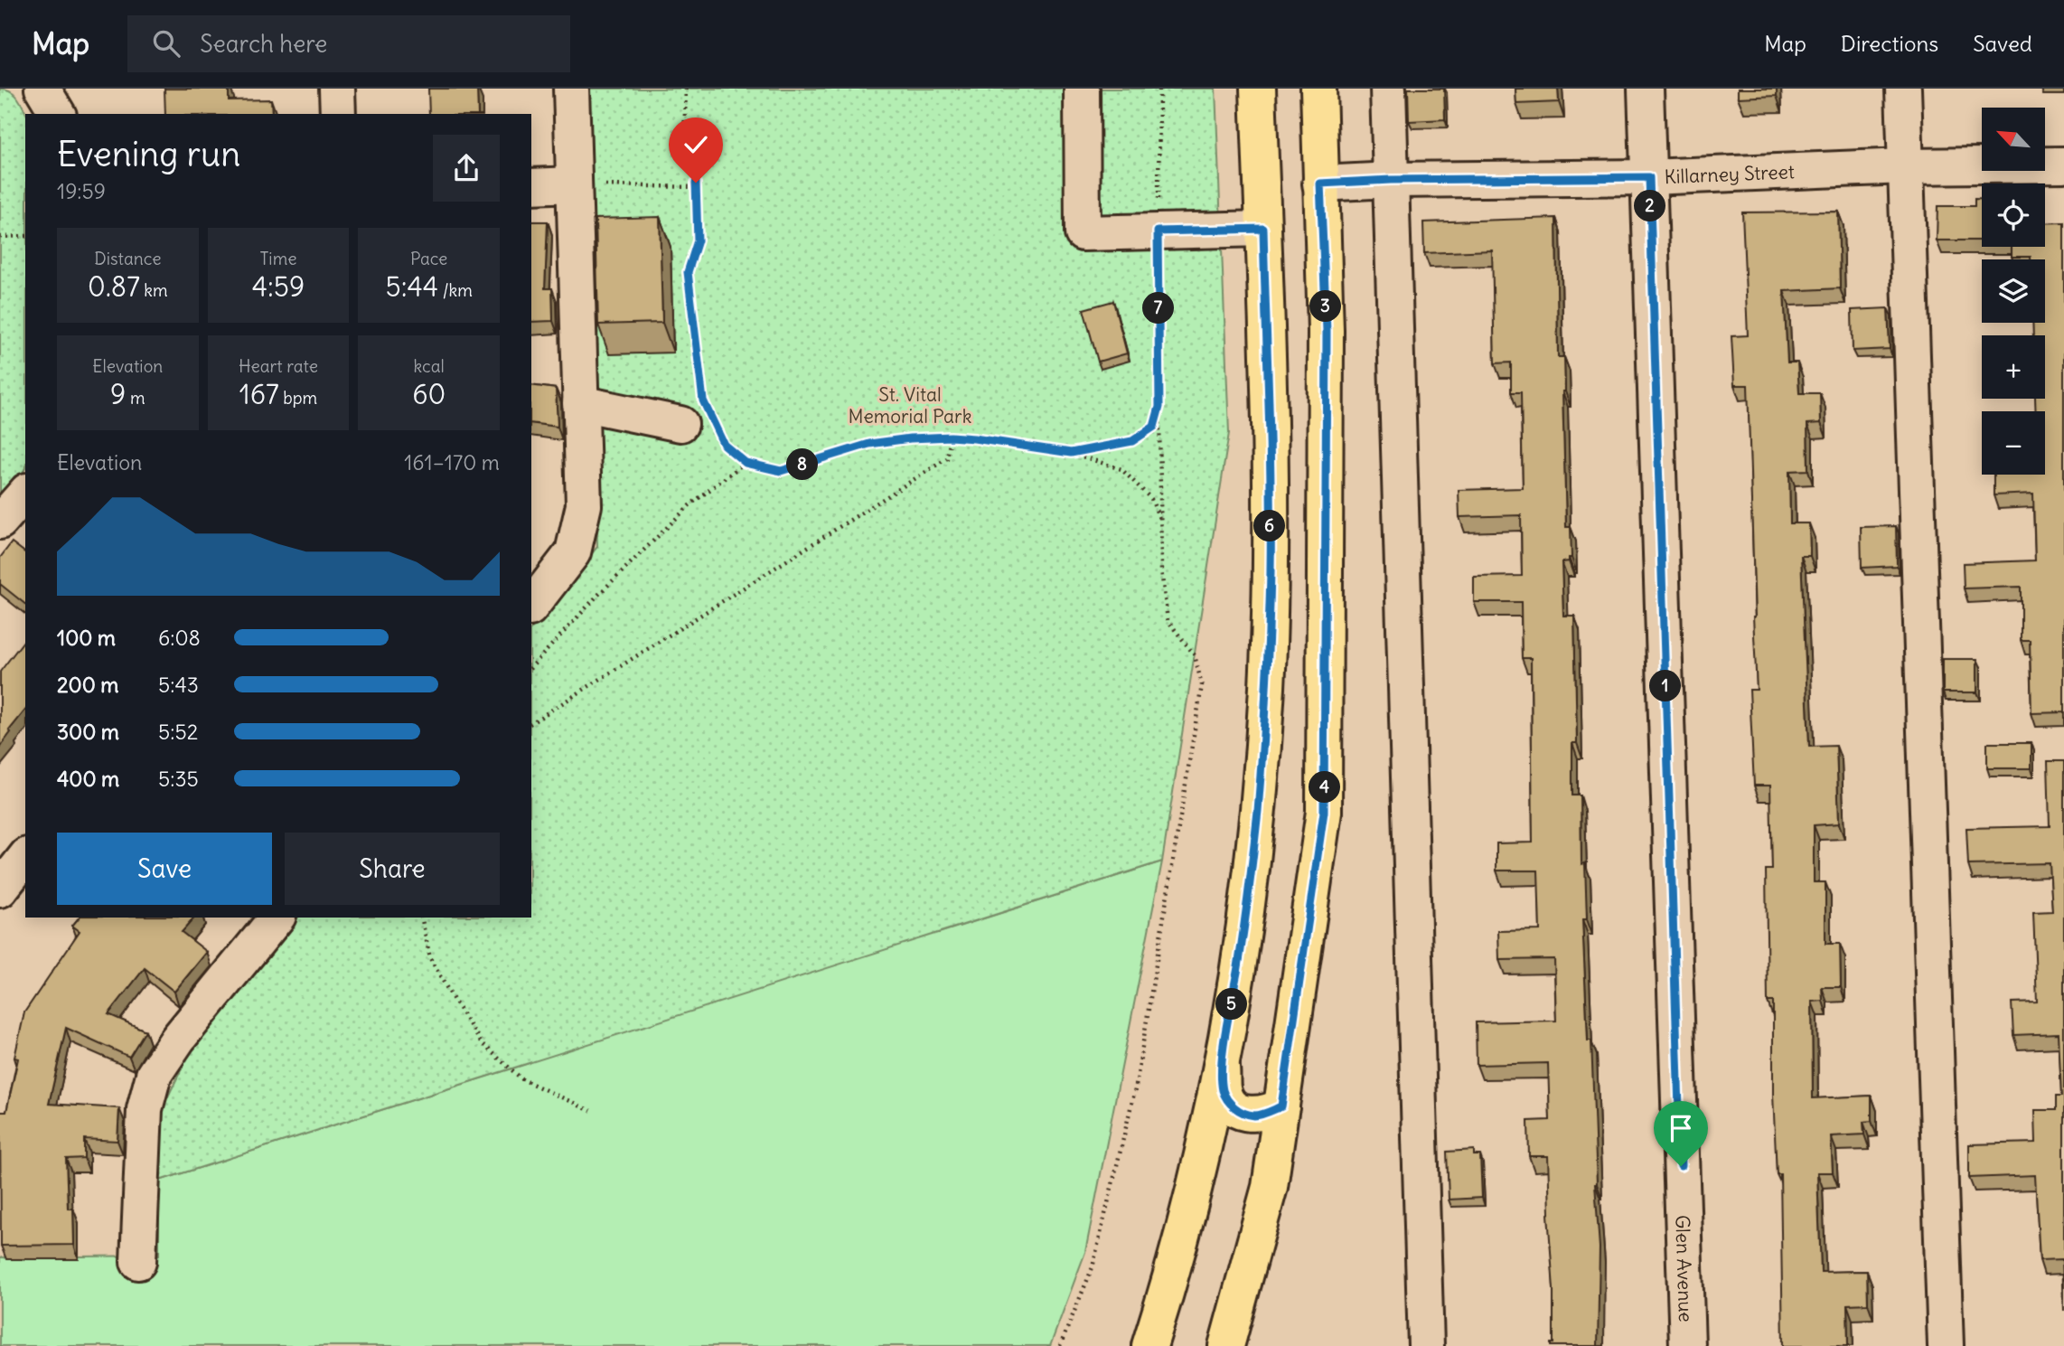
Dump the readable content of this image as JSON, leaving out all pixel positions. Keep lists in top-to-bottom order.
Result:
{
  "streets": {
    "street": ["Killarney Street", "Glen Avenue"]
  },
  "crossings": [
    ["Killarney Street", "Glen Avenue"]
  ],
  "parks": ["St. Vital Memorial Park"],
  "north": "top left",
  "page": {
    "header": "Map",
    "search": "Search here",
    "nav": ["Map", "Directions", "Saved"],
    "map_buttons": ["+", "−"],
    "heading": ["Evening run", "19:59"],
    "pins": [
      "2",
      "3",
      "7",
      "8",
      "6",
      "1",
      "4",
      "5"
    ],
    "stats": [
      ["Distance", "0.87 km"],
      ["Time", "4:59"],
      ["Pace", "5:44 /km"],
      ["Elevation", "9 m"],
      ["Heart rate", "167 bpm"],
      ["kcal", "60"]
    ],
    "chart": ["Elevation", "161–170 m"],
    "list": [
      {
        "name": "100 m",
        "note": "6:08"
      },
      {
        "name": "200 m",
        "note": "5:43"
      },
      {
        "name": "300 m",
        "note": "5:52"
      },
      {
        "name": "400 m",
        "note": "5:35"
      }
    ],
    "buttons": ["Save", "Share"]
  }
}
